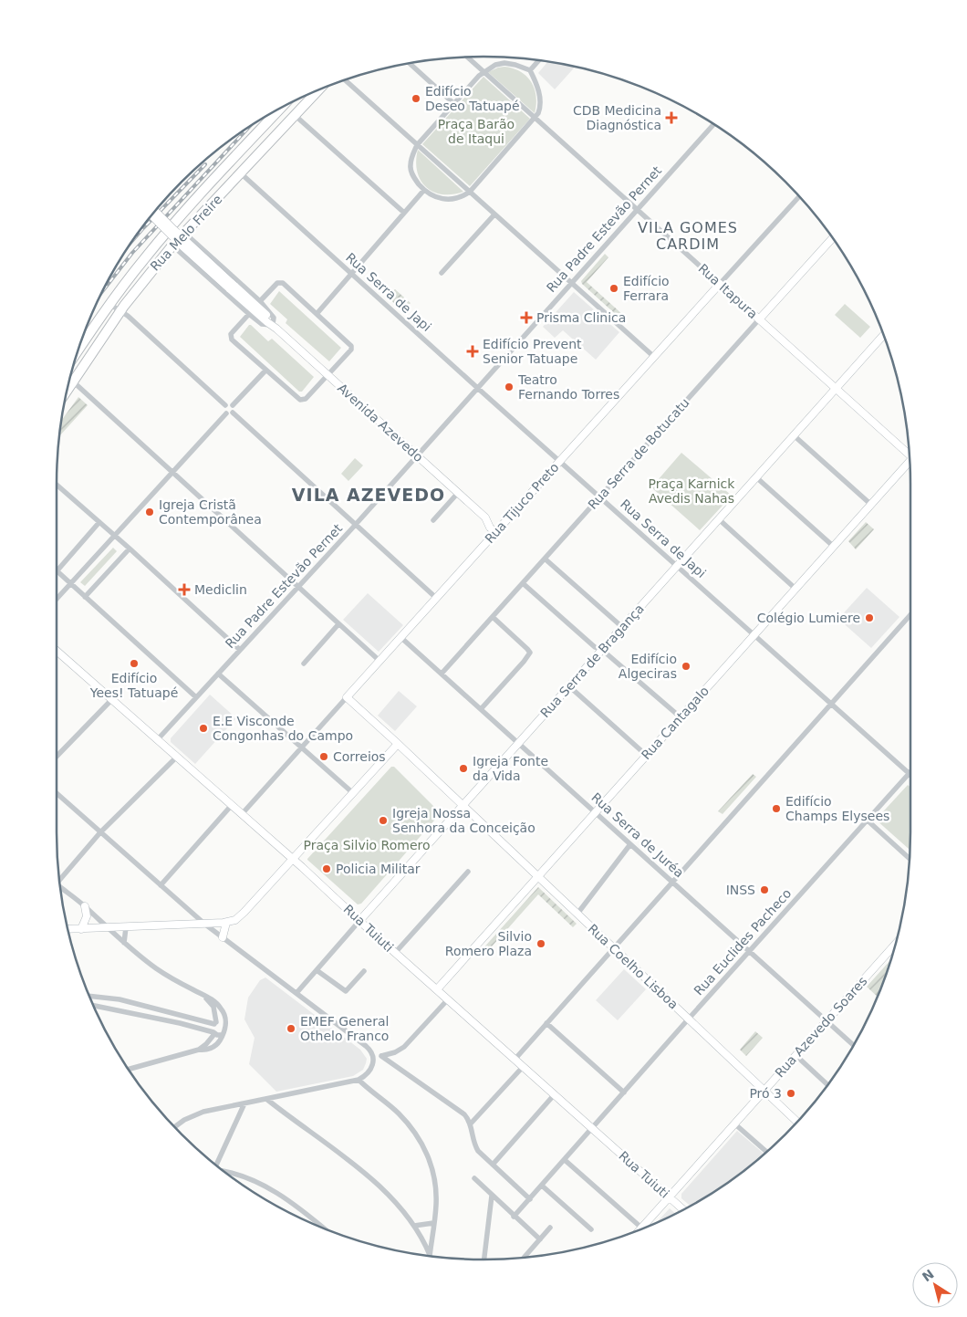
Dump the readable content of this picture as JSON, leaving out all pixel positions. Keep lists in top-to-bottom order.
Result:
{
  "streets": {
    "highway": ["Rua Melo Freire"],
    "street": [
      "Rua Padre Estevão Pernet",
      "Rua Itapura",
      "Rua Serra de Japi",
      "Avenida Azevedo",
      "Rua Serra de Botucatu",
      "Rua Tijuco Preto",
      "Rua Serra de Bragança",
      "Rua Cantagalo",
      "Rua Serra de Juréa",
      "Rua Tuiuti",
      "Rua Euclides Pacheco",
      "Rua Coelho Lisboa",
      "Rua Azevedo Soares"
    ]
  },
  "crossings": [
    ["Rua Padre Estevão Pernet", "Rua Itapura"],
    ["Rua Padre Estevão Pernet", "Rua Serra de Japi"],
    ["Rua Padre Estevão Pernet", "Avenida Azevedo"],
    ["Rua Padre Estevão Pernet", "Rua Tuiuti"],
    ["Rua Melo Freire", "Rua Serra de Japi"],
    ["Rua Melo Freire", "Avenida Azevedo"],
    ["Rua Itapura", "Rua Serra de Botucatu"],
    ["Rua Itapura", "Rua Tijuco Preto"],
    ["Rua Itapura", "Rua Serra de Bragança"],
    ["Rua Serra de Japi", "Rua Serra de Botucatu"],
    ["Rua Serra de Japi", "Rua Tijuco Preto"],
    ["Rua Serra de Japi", "Rua Serra de Bragança"],
    ["Rua Serra de Japi", "Rua Cantagalo"],
    ["Rua Serra de Japi", "Rua Euclides Pacheco"],
    ["Avenida Azevedo", "Rua Tijuco Preto"],
    ["Rua Serra de Botucatu", "Rua Serra de Juréa"],
    ["Rua Tijuco Preto", "Rua Serra de Juréa"],
    ["Rua Tijuco Preto", "Rua Tuiuti"],
    ["Rua Serra de Bragança", "Rua Serra de Juréa"],
    ["Rua Serra de Bragança", "Rua Tuiuti"],
    ["Rua Serra de Bragança", "Rua Coelho Lisboa"],
    ["Rua Cantagalo", "Rua Serra de Juréa"],
    ["Rua Cantagalo", "Rua Tuiuti"],
    ["Rua Cantagalo", "Rua Coelho Lisboa"],
    ["Rua Serra de Juréa", "Rua Euclides Pacheco"],
    ["Rua Serra de Juréa", "Rua Azevedo Soares"],
    ["Rua Tuiuti", "Rua Euclides Pacheco"],
    ["Rua Tuiuti", "Rua Azevedo Soares"],
    ["Rua Euclides Pacheco", "Rua Coelho Lisboa"],
    ["Rua Coelho Lisboa", "Rua Azevedo Soares"]
  ],
  "districts": ["VILA GOMES CARDIM", "VILA AZEVEDO"],
  "parks": ["Praça Barão de Itaqui", "Praça Karnick Avedis Nahas", "Praça Silvio Romero"],
  "places": {
    "other": [
      "Edifício Deseo Tatuapé",
      "Edifício Ferrara",
      "Teatro Fernando Torres",
      "Igreja Cristã Contemporânea",
      "Colégio Lumiere",
      "Edifício Yees! Tatuapé",
      "Edifício Algeciras",
      "E.E Visconde Congonhas do Campo",
      "Correios",
      "Igreja Fonte da Vida",
      "Edifício Champs Elysees",
      "Igreja Nossa Senhora da Conceição",
      "Policia Militar",
      "INSS",
      "Silvio Romero Plaza",
      "EMEF General Othelo Franco",
      "Pró 3"
    ],
    "health": [
      "CDB Medicina Diagnóstica",
      "Prisma Clinica",
      "Edifício Prevent Senior Tatuape",
      "Mediclin"
    ]
  },
  "north": "top left"
}
